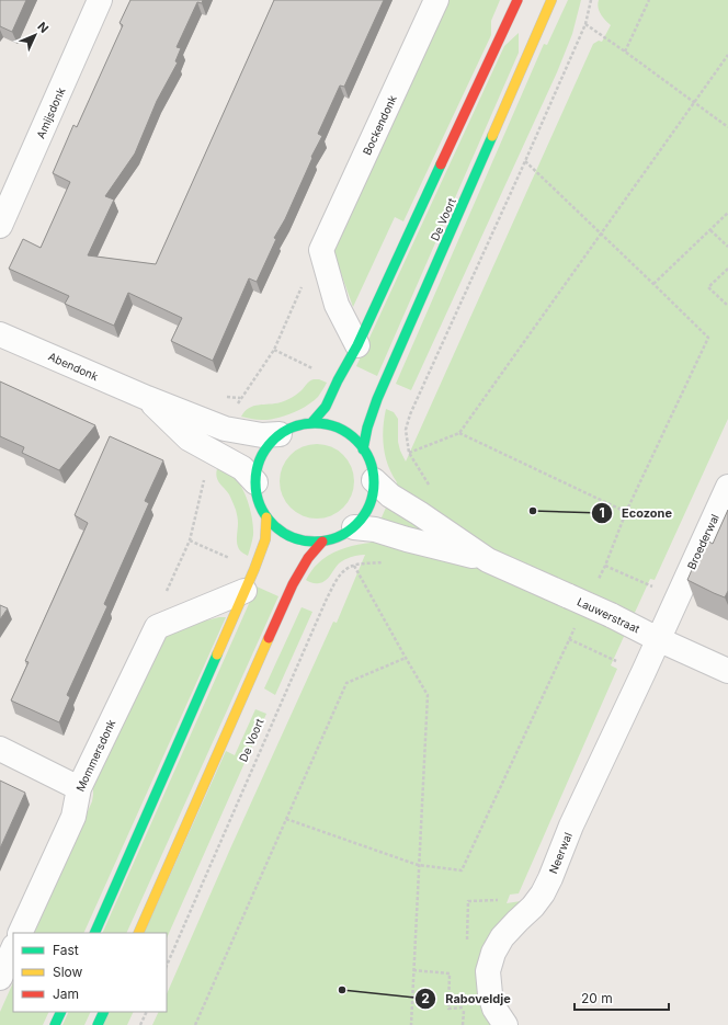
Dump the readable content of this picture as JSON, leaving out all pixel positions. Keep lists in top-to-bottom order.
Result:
{
  "streets": {
    "street": [
      "Amijsdonk",
      "Bockendonk",
      "De Voort",
      "Abendonk",
      "Broederwal",
      "Lauwerstraat",
      "Mommersdonk",
      "Neerwal"
    ]
  },
  "crossings": [
    ["De Voort", "Abendonk"],
    ["De Voort", "Lauwerstraat"],
    ["Abendonk", "Lauwerstraat"],
    ["Broederwal", "Lauwerstraat"],
    ["Broederwal", "Neerwal"],
    ["Lauwerstraat", "Neerwal"]
  ],
  "places": ["Ecozone", "Raboveldje"],
  "legend": ["Fast", "Slow", "Jam"],
  "scale_bar": "20 m",
  "north": "top right"
}
